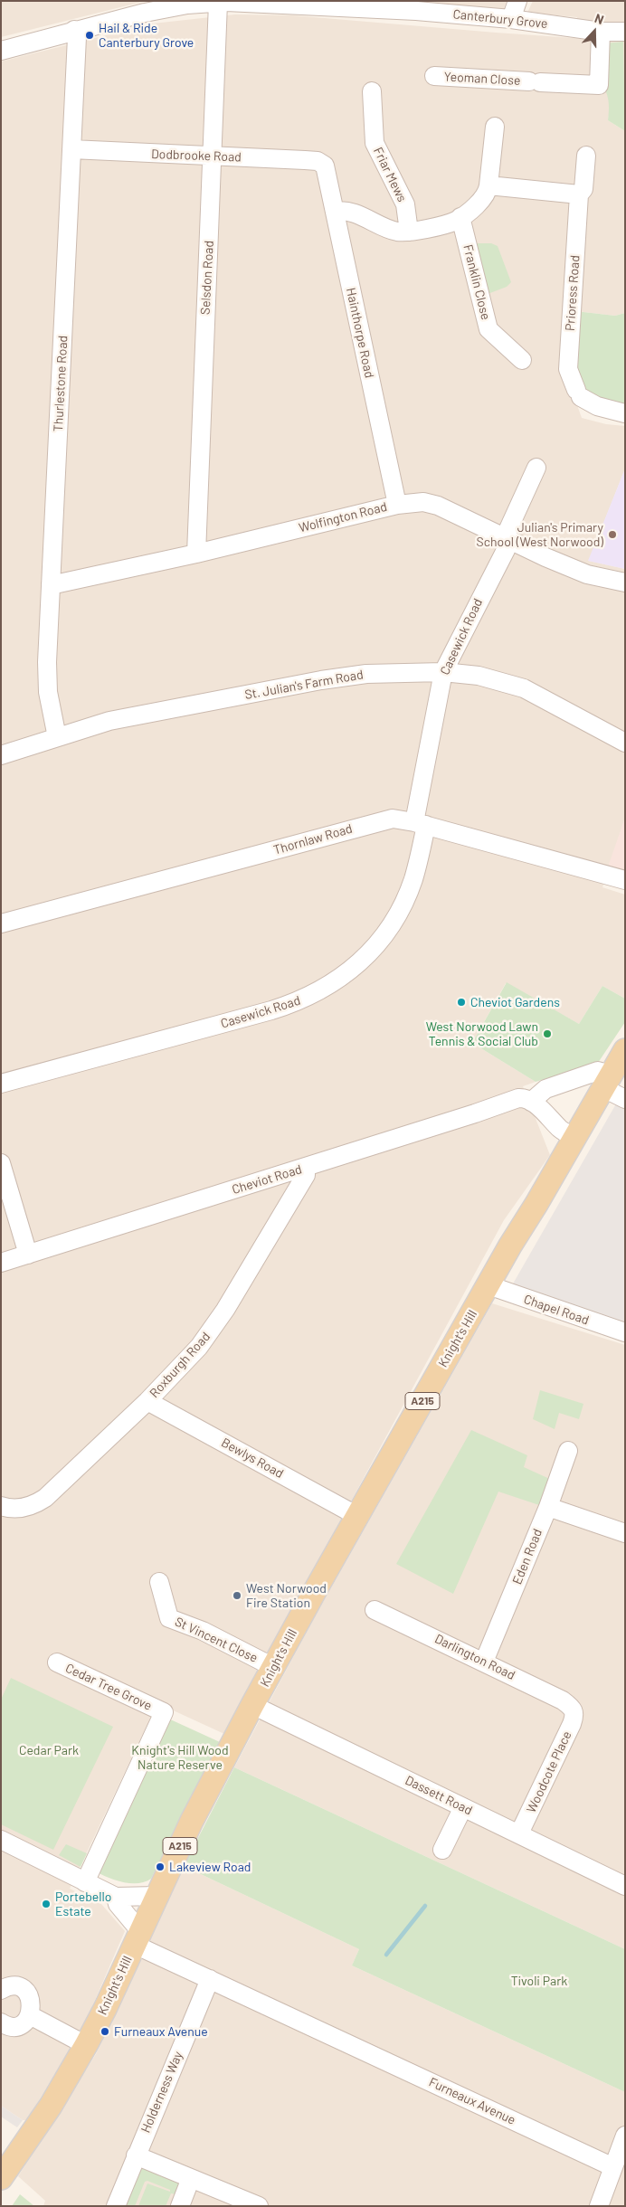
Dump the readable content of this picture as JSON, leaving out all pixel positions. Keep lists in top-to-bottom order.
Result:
{
  "streets": {
    "main road": ["Knight's Hill", "A215"],
    "street": [
      "Canterbury Grove",
      "Yeoman Close",
      "Dodbrooke Road",
      "Friar Mews",
      "Selsdon Road",
      "Franklin Close",
      "Prioress Road",
      "Hainthorpe Road",
      "Thurlestone Road",
      "Wolfington Road",
      "Casewick Road",
      "St. Julian's Farm Road",
      "Thornlaw Road",
      "Cheviot Road",
      "Chapel Road",
      "Roxburgh Road",
      "Bewlys Road",
      "Eden Road",
      "St Vincent Close",
      "Darlington Road",
      "Cedar Tree Grove",
      "Woodcote Place",
      "Dassett Road",
      "Holderness Way",
      "Furneaux Avenue"
    ]
  },
  "crossings": [
    ["Canterbury Grove", "Yeoman Close"],
    ["Canterbury Grove", "Selsdon Road"],
    ["Canterbury Grove", "Thurlestone Road"],
    ["Dodbrooke Road", "Selsdon Road"],
    ["Dodbrooke Road", "Hainthorpe Road"],
    ["Dodbrooke Road", "Thurlestone Road"],
    ["Selsdon Road", "Wolfington Road"],
    ["Hainthorpe Road", "Wolfington Road"],
    ["Thurlestone Road", "Wolfington Road"],
    ["Thurlestone Road", "St. Julian's Farm Road"],
    ["Wolfington Road", "Casewick Road"],
    ["Casewick Road", "St. Julian's Farm Road"],
    ["Casewick Road", "Thornlaw Road"],
    ["Cheviot Road", "Roxburgh Road"],
    ["Chapel Road", "Knight's Hill"],
    ["Knight's Hill", "Bewlys Road"],
    ["Knight's Hill", "St Vincent Close"],
    ["Knight's Hill", "Dassett Road"],
    ["Knight's Hill", "Furneaux Avenue"],
    ["Roxburgh Road", "Bewlys Road"],
    ["Eden Road", "Darlington Road"],
    ["Darlington Road", "Woodcote Place"],
    ["Woodcote Place", "Dassett Road"],
    ["Holderness Way", "Furneaux Avenue"]
  ],
  "parks": ["Cedar Park", "Knight's Hill Wood Nature Reserve", "Tivoli Park"],
  "places": [
    "Hail & Ride Canterbury Grove",
    "Julian's Primary School (West Norwood)",
    "Cheviot Gardens",
    "West Norwood Lawn Tennis & Social Club",
    "West Norwood Fire Station",
    "Lakeview Road",
    "Portebello Estate",
    "Furneaux Avenue"
  ],
  "north": "top"
}
